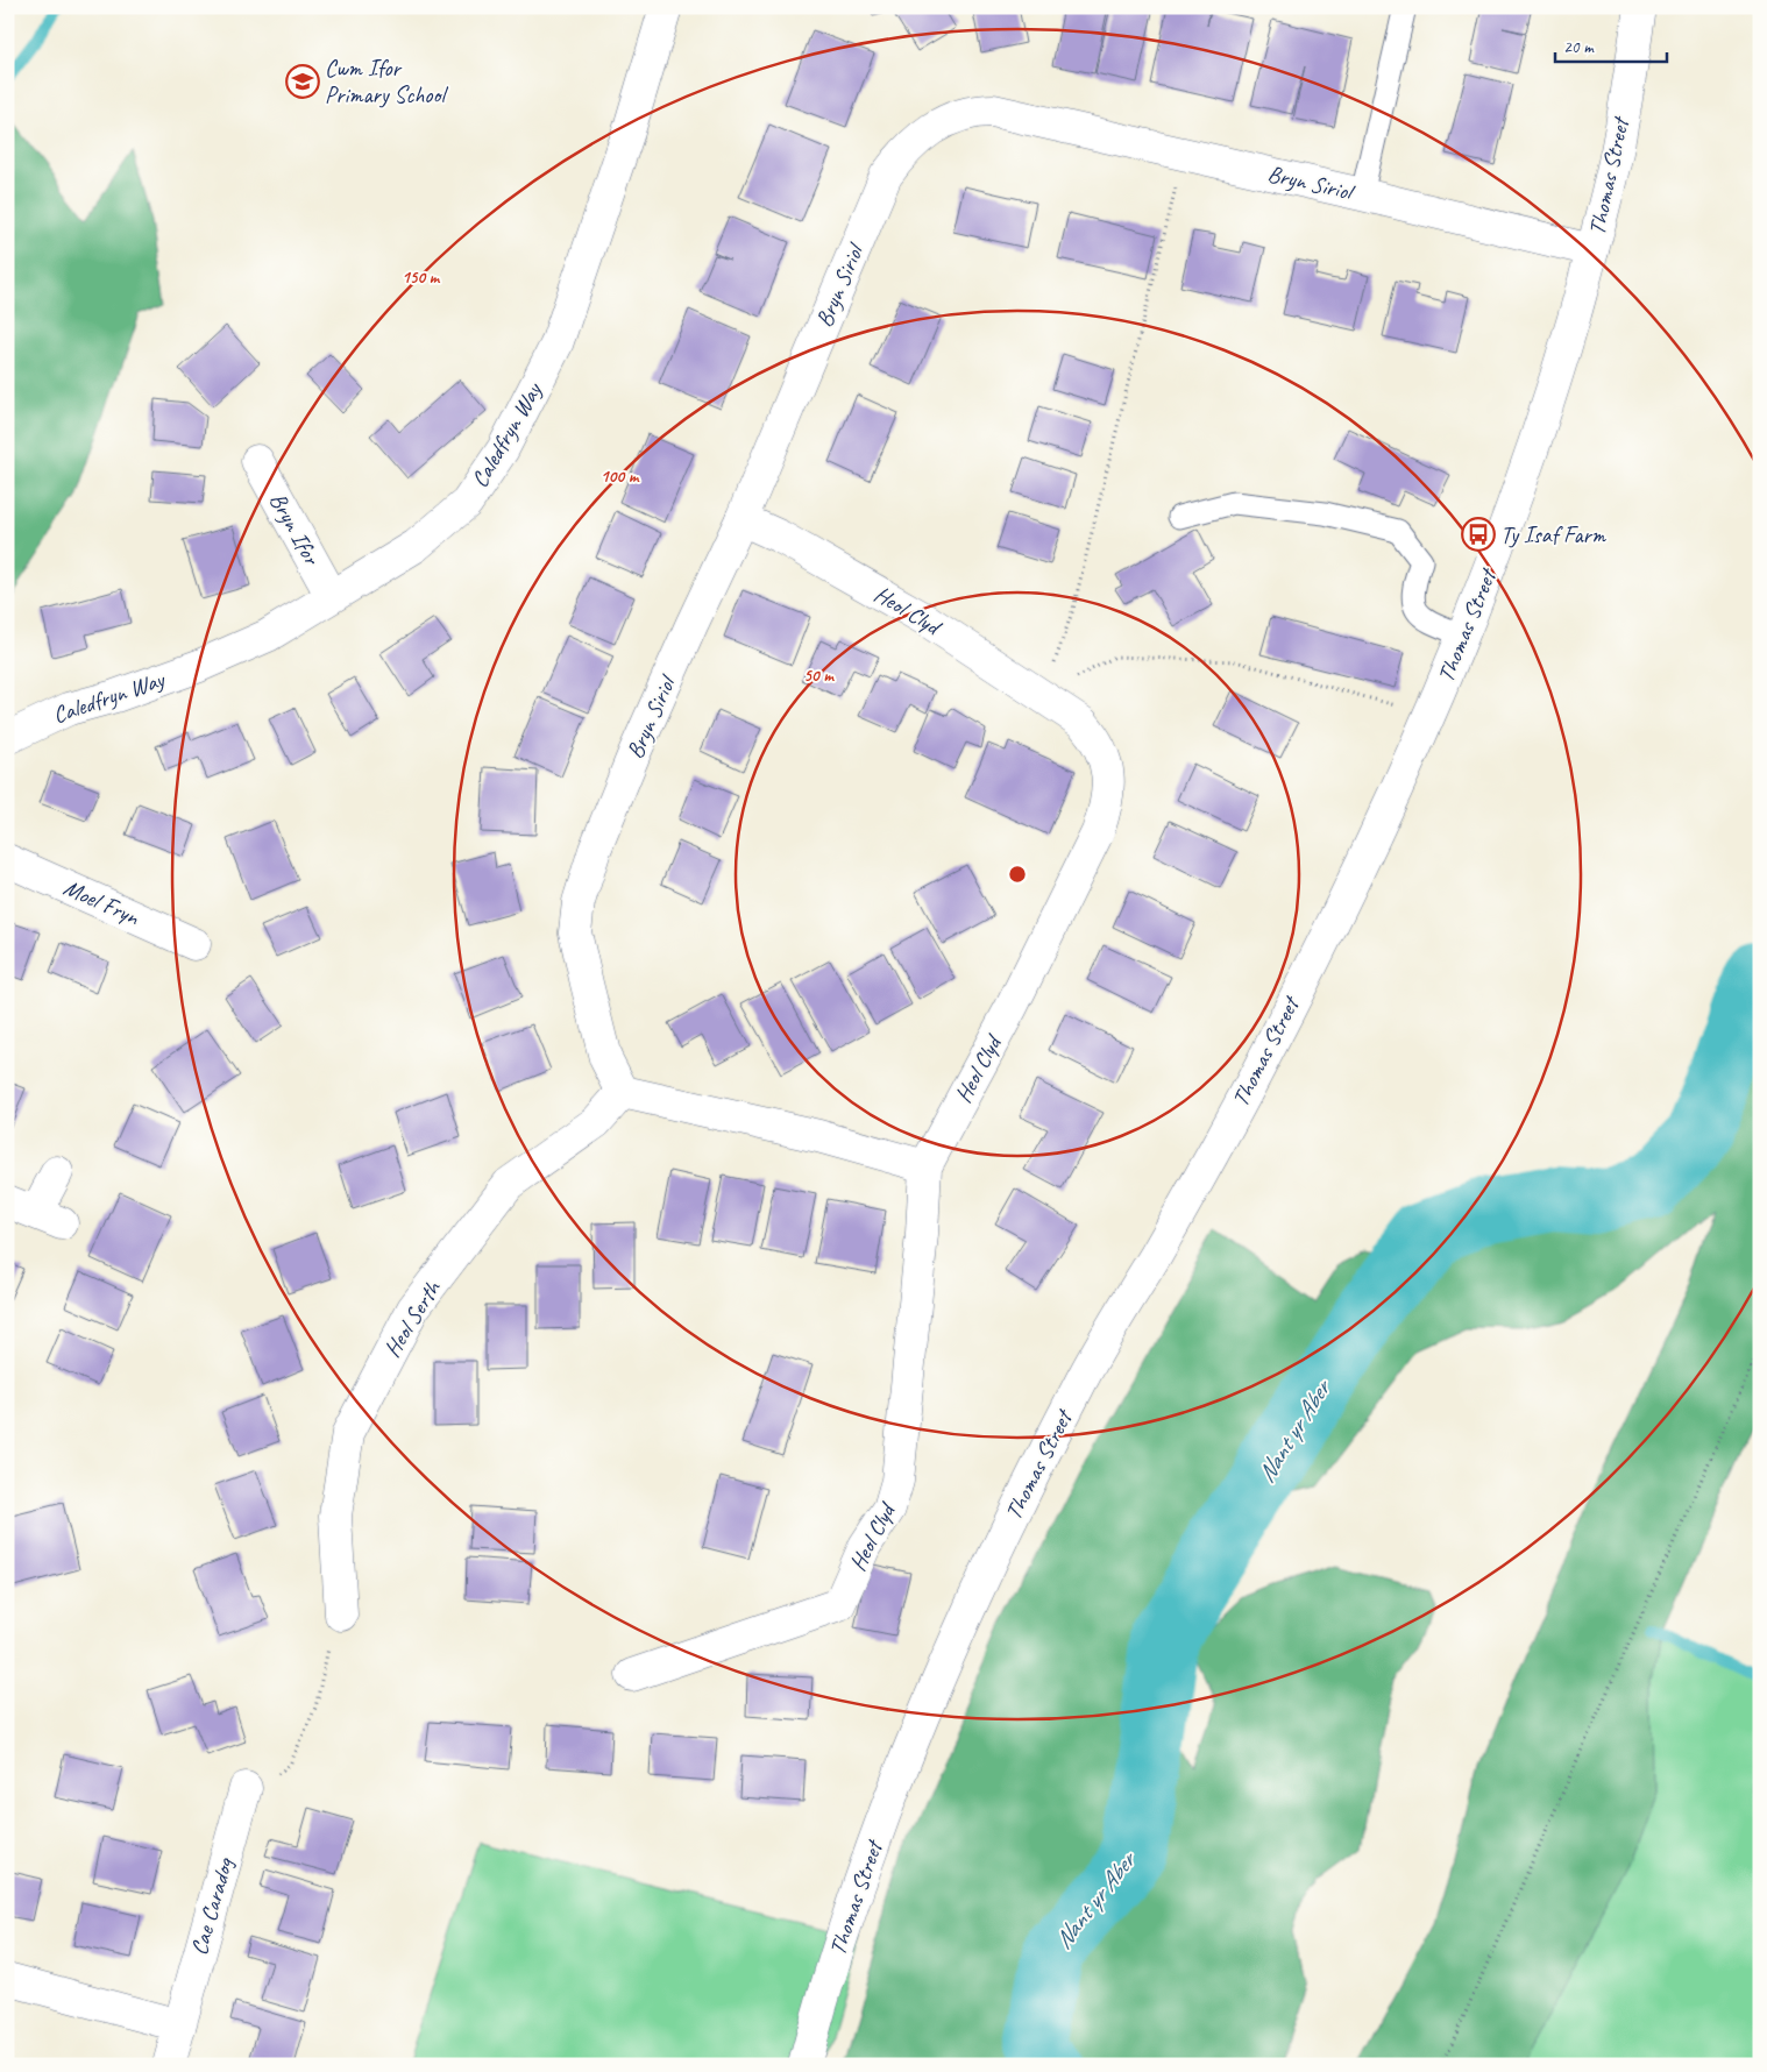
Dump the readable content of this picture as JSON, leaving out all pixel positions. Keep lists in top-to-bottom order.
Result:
{
  "streets": {
    "street": [
      "Thomas Street",
      "Bryn Siriol",
      "Caledfryn Way",
      "Bryn Ifor",
      "Heol Clyd",
      "Moel Fryn",
      "Heol Serth",
      "Cae Caradog"
    ]
  },
  "crossings": [
    ["Thomas Street", "Bryn Siriol"],
    ["Bryn Siriol", "Heol Clyd"],
    ["Bryn Siriol", "Heol Serth"],
    ["Caledfryn Way", "Bryn Ifor"]
  ],
  "water": ["Nant yr Aber"],
  "places": {
    "school or university": ["Cwm Ifor Primary School"],
    "bus stop": ["Ty Isaf Farm"]
  },
  "scale_bar": "20 m",
  "rings": ["150 m", "100 m", "50 m"]
}
